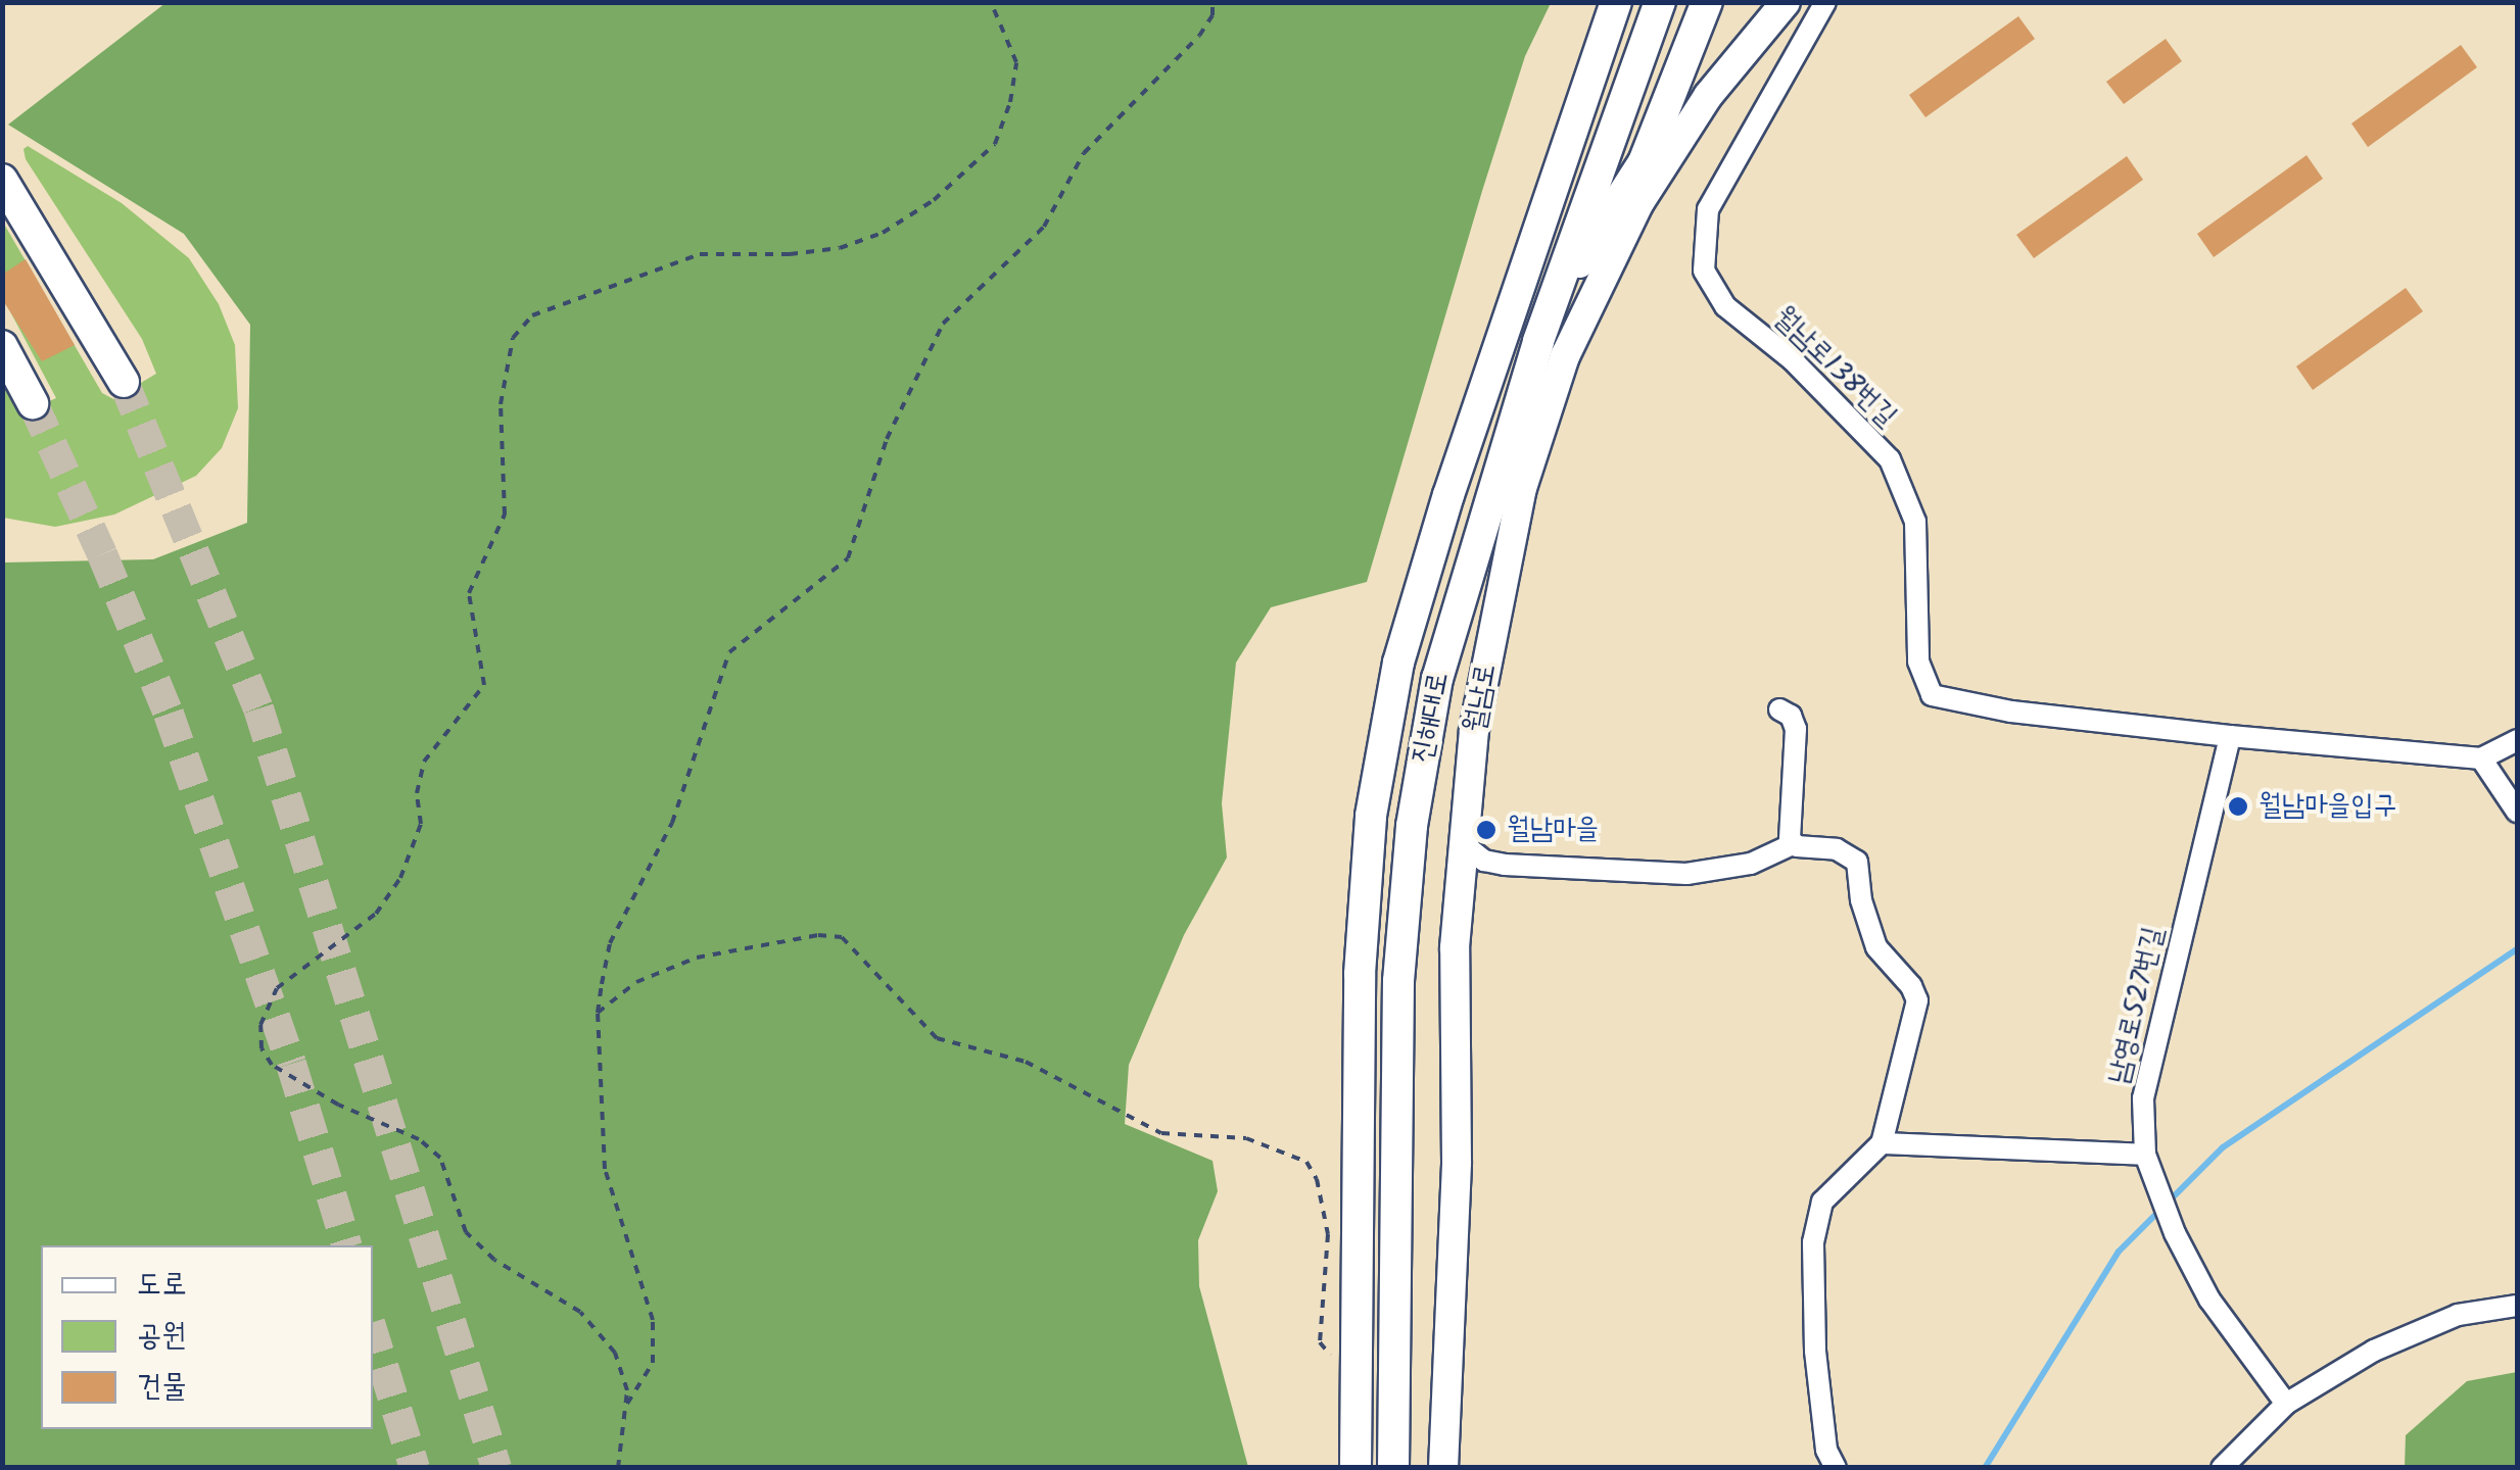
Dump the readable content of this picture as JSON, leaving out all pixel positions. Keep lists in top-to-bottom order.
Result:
{
  "streets": {
    "highway": ["진해대로"],
    "main road": ["월남로"],
    "street": ["월남로138번길", "남영로527번길"]
  },
  "crossings": [
    ["월남로138번길", "남영로527번길"]
  ],
  "places": ["월남마을입구", "월남마을"],
  "legend": ["도로", "공원", "건물"]
}
